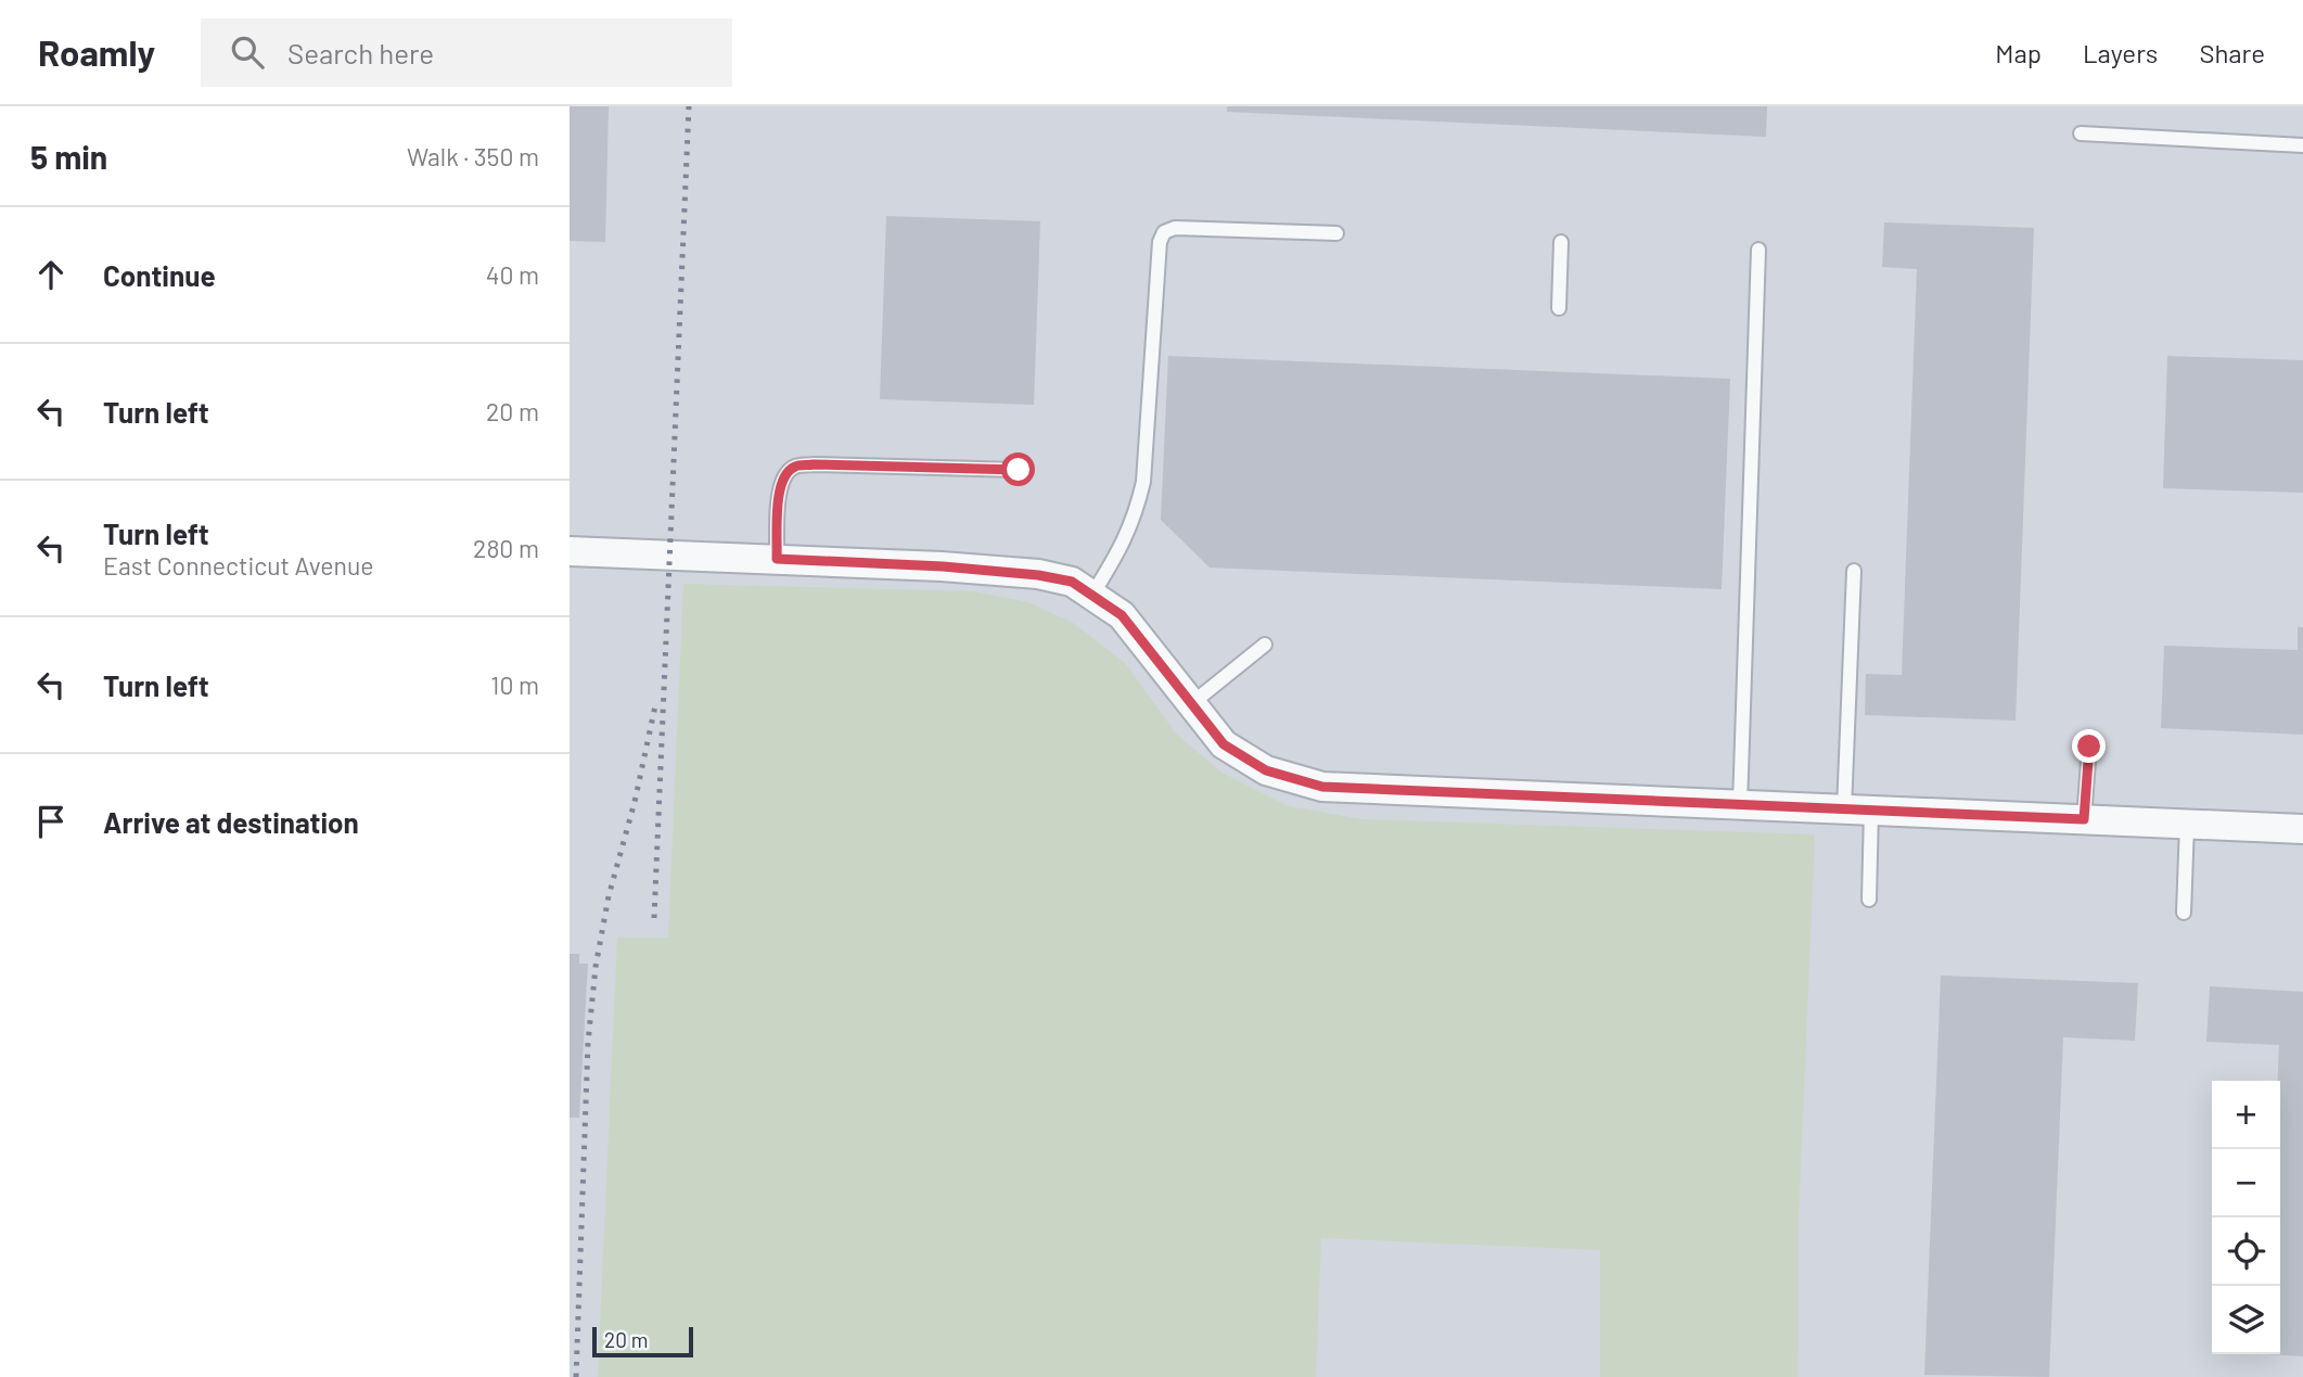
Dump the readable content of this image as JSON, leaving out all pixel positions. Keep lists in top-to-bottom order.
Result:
{
  "scale_bar": "20 m",
  "page": {
    "header": "Roamly",
    "search": "Search here",
    "nav": ["Map", "Layers", "Share"],
    "heading": ["5 min", "Walk · 350 m"],
    "list": [
      ["Continue", "40 m"],
      ["Turn left", "20 m"],
      ["Turn left", "East Connecticut Avenue", "280 m"],
      ["Turn left", "10 m"],
      "Arrive at destination"
    ],
    "map_buttons": ["+", "−"],
    "scale": "20 m"
  }
}
